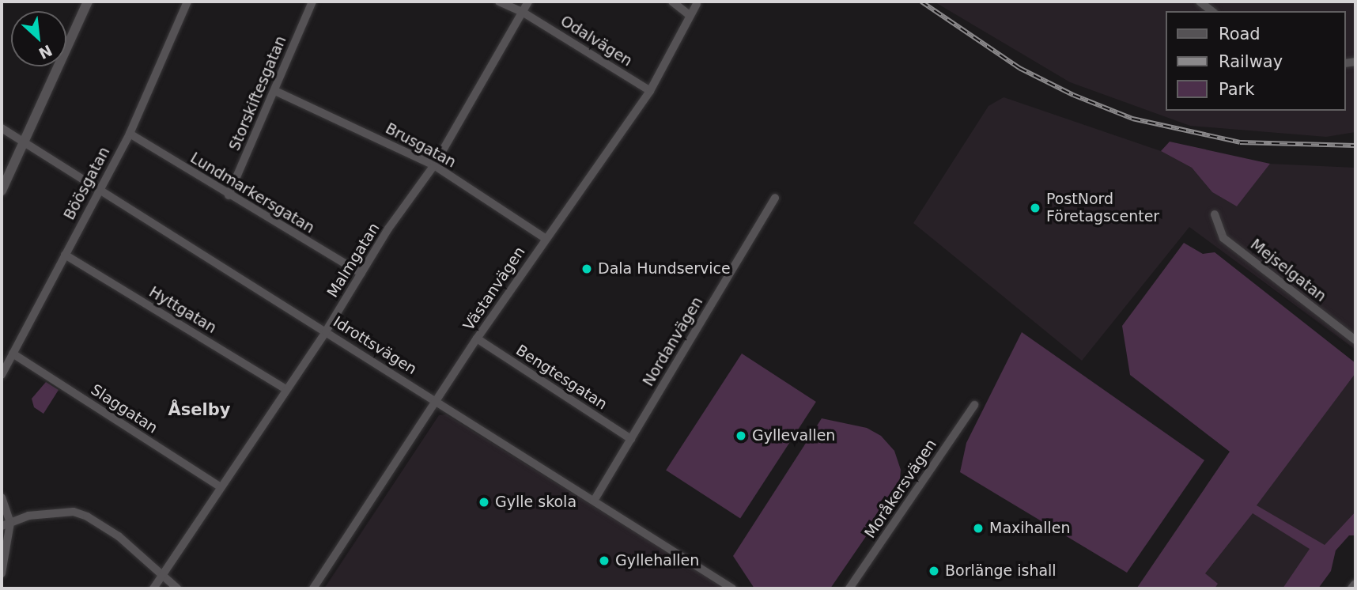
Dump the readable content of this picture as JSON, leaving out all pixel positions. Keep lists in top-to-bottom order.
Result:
{
  "streets": {
    "street": [
      "Odalvägen",
      "Storskiftesgatan",
      "Brusgatan",
      "Böösgatan",
      "Lundmarkersgatan",
      "Malmgatan",
      "Mejselgatan",
      "Västanvägen",
      "Hyttgatan",
      "Nordanvägen",
      "Idrottsvägen",
      "Bengtesgatan",
      "Slaggatan",
      "Moråkersvägen"
    ]
  },
  "crossings": [
    ["Odalvägen", "Malmgatan"],
    ["Odalvägen", "Västanvägen"],
    ["Storskiftesgatan", "Brusgatan"],
    ["Storskiftesgatan", "Lundmarkersgatan"],
    ["Brusgatan", "Malmgatan"],
    ["Brusgatan", "Västanvägen"],
    ["Böösgatan", "Lundmarkersgatan"],
    ["Böösgatan", "Hyttgatan"],
    ["Böösgatan", "Idrottsvägen"],
    ["Böösgatan", "Slaggatan"],
    ["Lundmarkersgatan", "Malmgatan"],
    ["Malmgatan", "Hyttgatan"],
    ["Malmgatan", "Idrottsvägen"],
    ["Malmgatan", "Slaggatan"],
    ["Västanvägen", "Idrottsvägen"],
    ["Västanvägen", "Bengtesgatan"],
    ["Nordanvägen", "Idrottsvägen"],
    ["Nordanvägen", "Bengtesgatan"]
  ],
  "districts": ["Åselby"],
  "places": [
    "PostNord Företagscenter",
    "Dala Hundservice",
    "Gyllevallen",
    "Gylle skola",
    "Maxihallen",
    "Gyllehallen",
    "Borlänge ishall"
  ],
  "legend": ["Road", "Railway", "Park"],
  "north": "bottom right"
}
